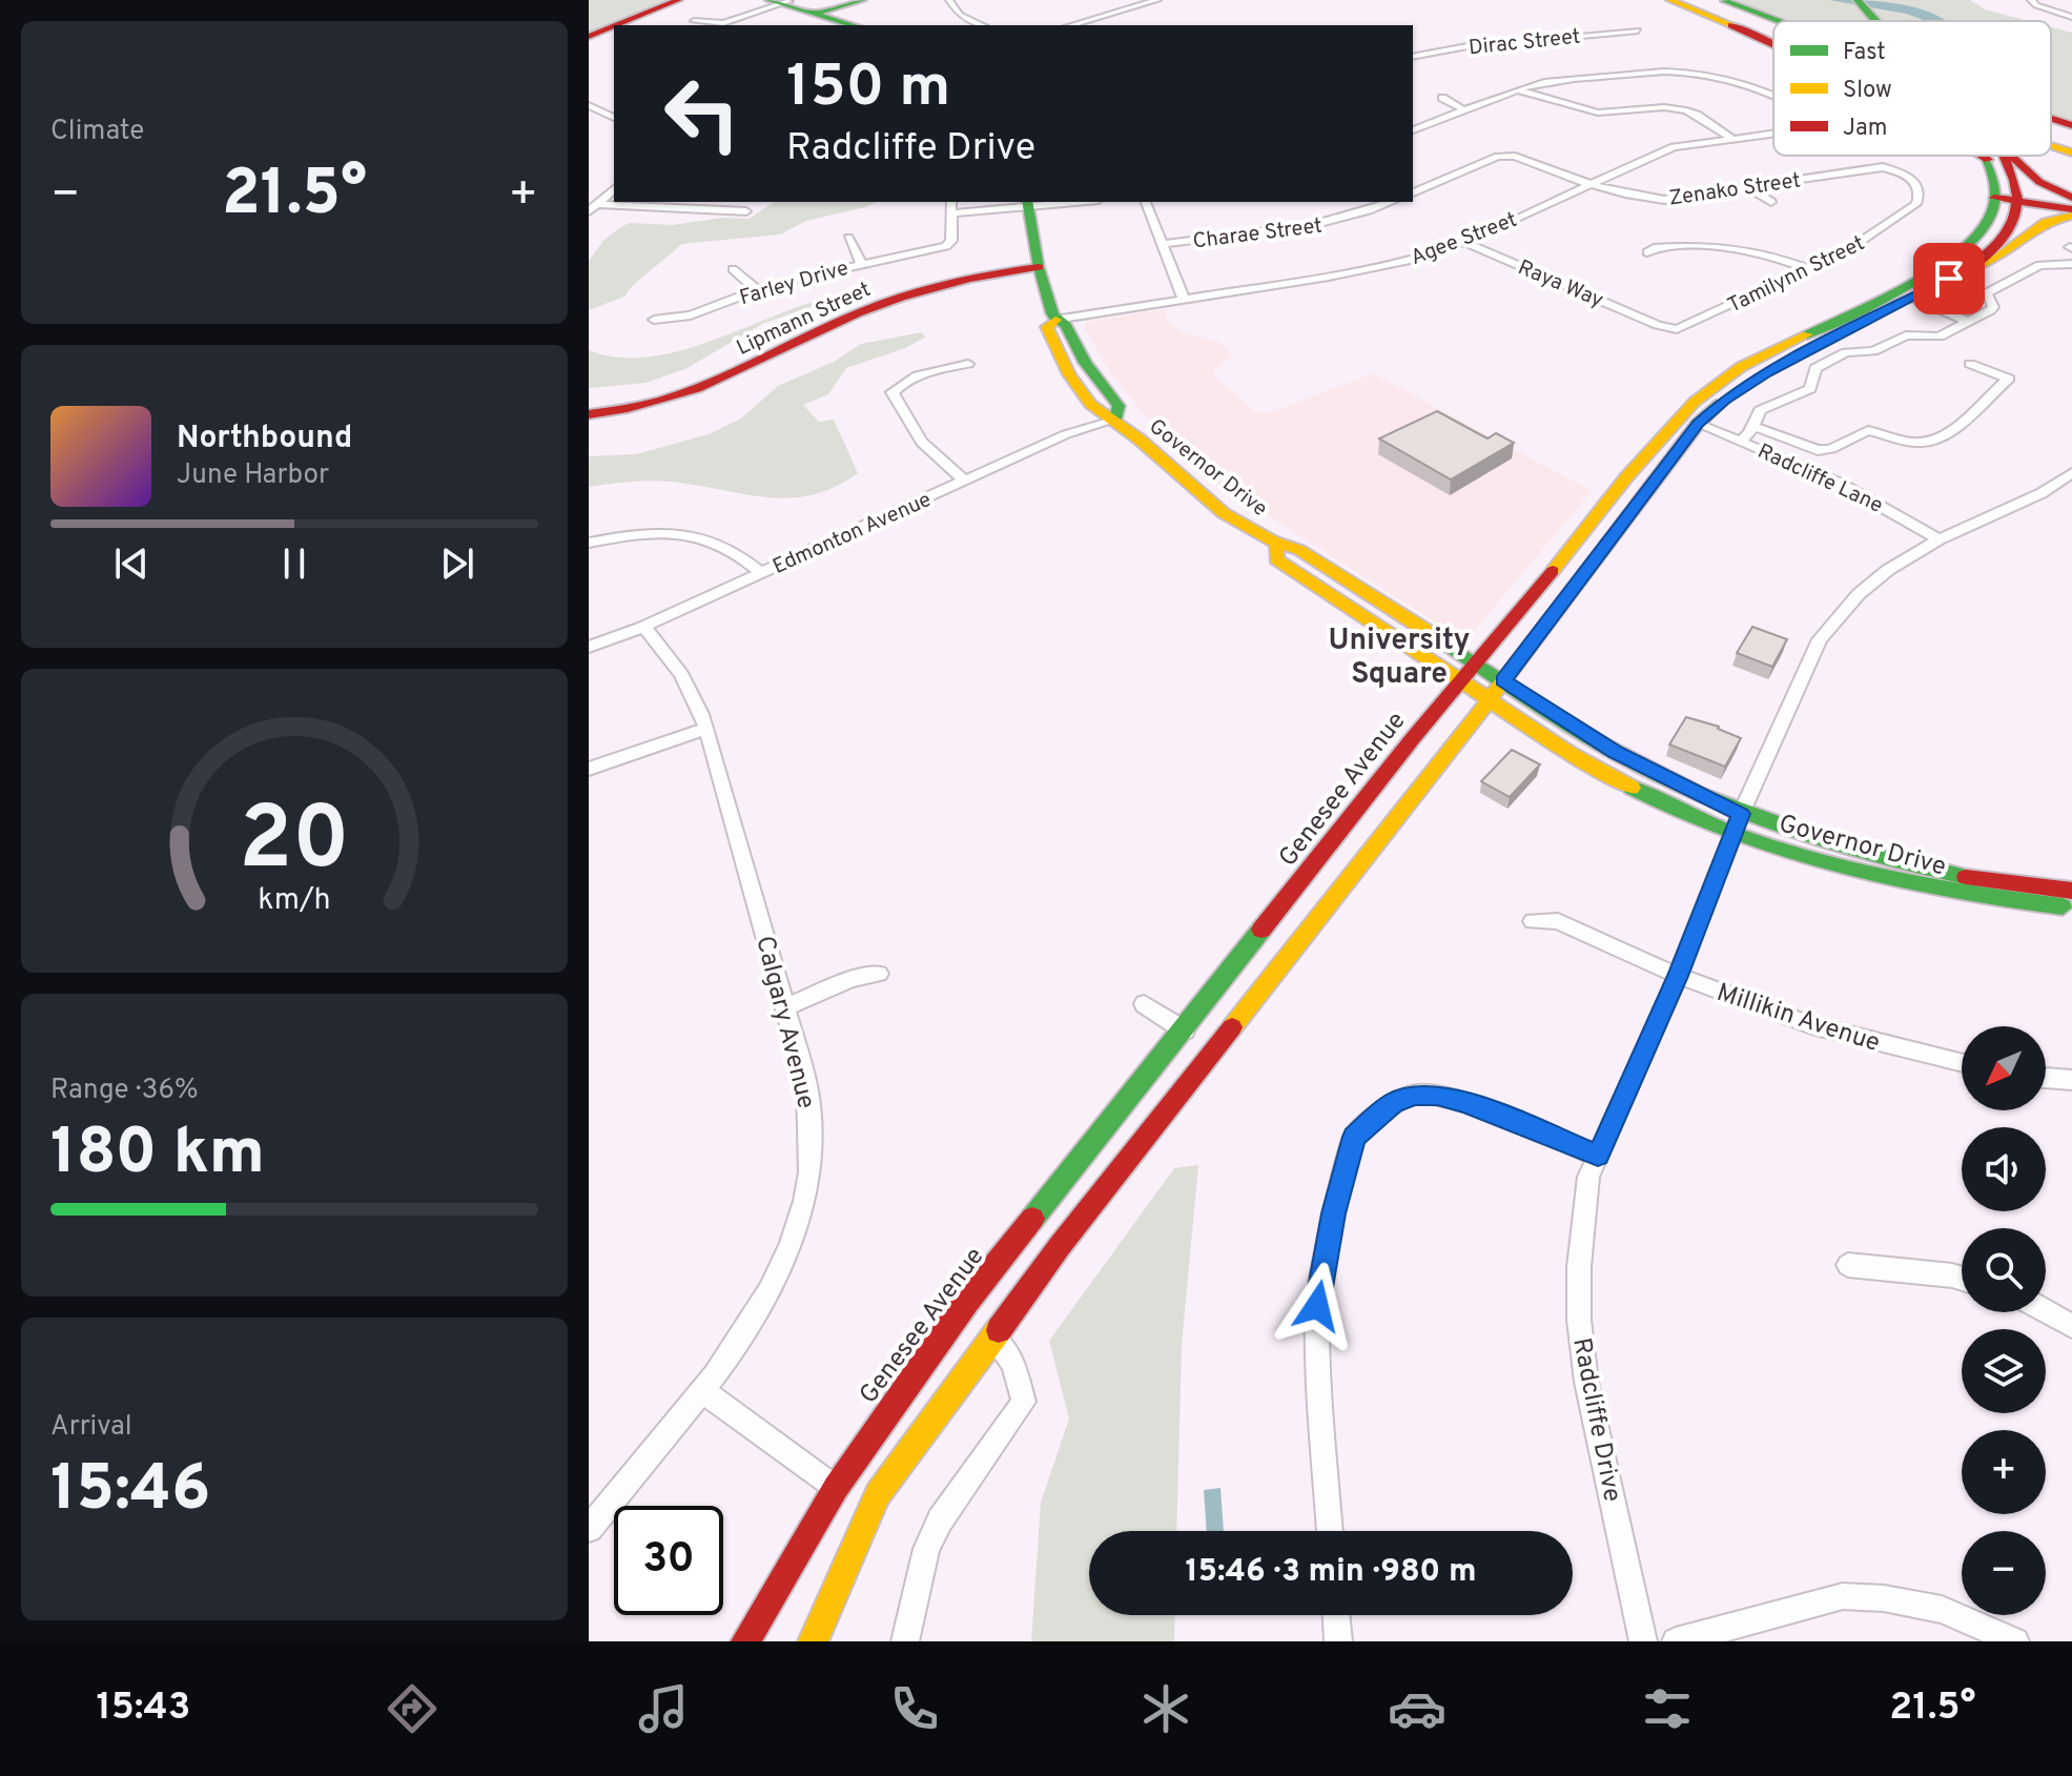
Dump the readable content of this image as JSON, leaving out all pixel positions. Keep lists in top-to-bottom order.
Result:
{
  "streets": {
    "main road": ["Lipmann Street", "Governor Drive", "Genesee Avenue"],
    "street": [
      "Dirac Street",
      "Zenako Street",
      "Charae Street",
      "Agee Street",
      "Tamilynn Street",
      "Farley Drive",
      "Raya Way",
      "Radcliffe Lane",
      "Edmonton Avenue",
      "Millikin Avenue",
      "Calgary Avenue",
      "Radcliffe Drive"
    ]
  },
  "crossings": [
    ["Zenako Street", "Agee Street"],
    ["Zenako Street", "Tamilynn Street"],
    ["Agee Street", "Raya Way"],
    ["Agee Street", "Governor Drive"],
    ["Tamilynn Street", "Raya Way"],
    ["Lipmann Street", "Governor Drive"],
    ["Governor Drive", "Edmonton Avenue"],
    ["Governor Drive", "Genesee Avenue"],
    ["Governor Drive", "Radcliffe Drive"],
    ["Radcliffe Lane", "Radcliffe Drive"],
    ["Edmonton Avenue", "Calgary Avenue"],
    ["Millikin Avenue", "Radcliffe Drive"]
  ],
  "districts": ["University Square"],
  "legend": ["Fast", "Slow", "Jam"],
  "north": "bottom left",
  "page": {
    "tile": [
      "Climate",
      ["Range · 36%", "180 km"],
      ["Arrival", "15:46"]
    ],
    "turn": ["150 m", "Radcliffe Drive"],
    "heat": ["−", "21.5°", "+"],
    "song": ["Northbound", "June Harbor"],
    "map_buttons": ["+", "−"],
    "limit": "30",
    "trip": "15:46 · 3 min · 980 m",
    "tabs": ["15:43", "21.5°"],
    "gauge": ["20", "km/h"]
  }
}
